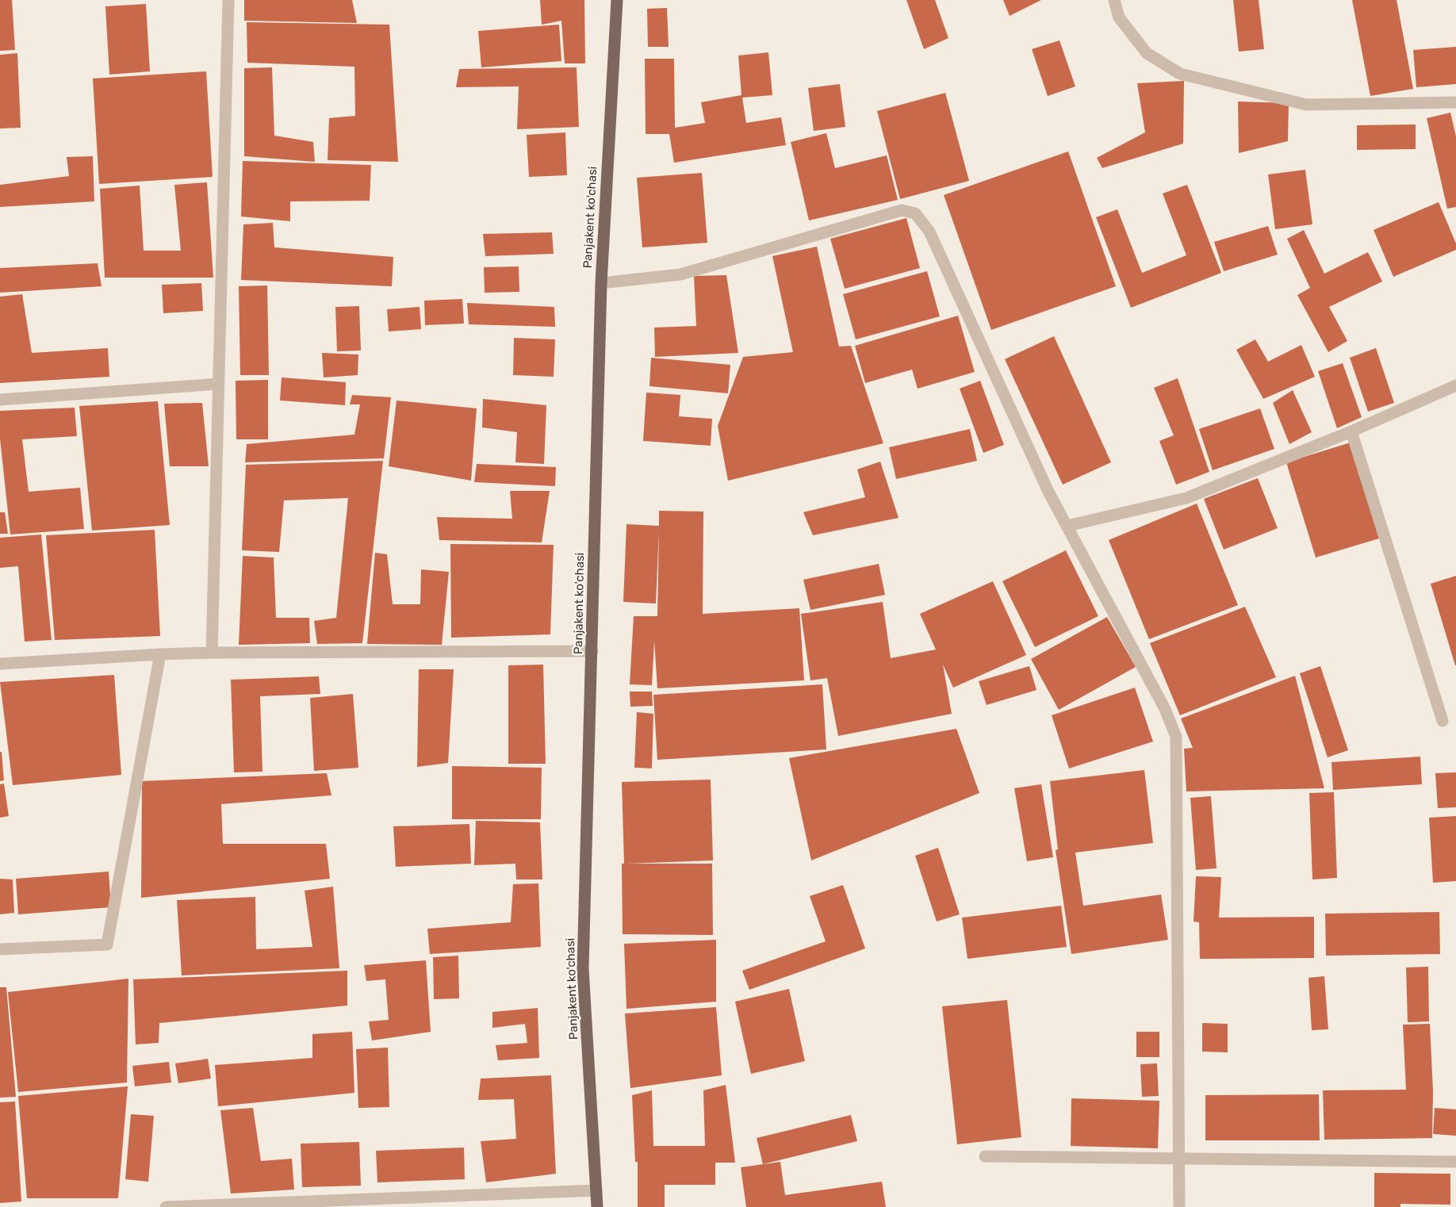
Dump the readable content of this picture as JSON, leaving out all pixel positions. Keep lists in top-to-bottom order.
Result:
{
  "streets": {
    "main road": ["Panjakent ko'chasi"]
  }
}
